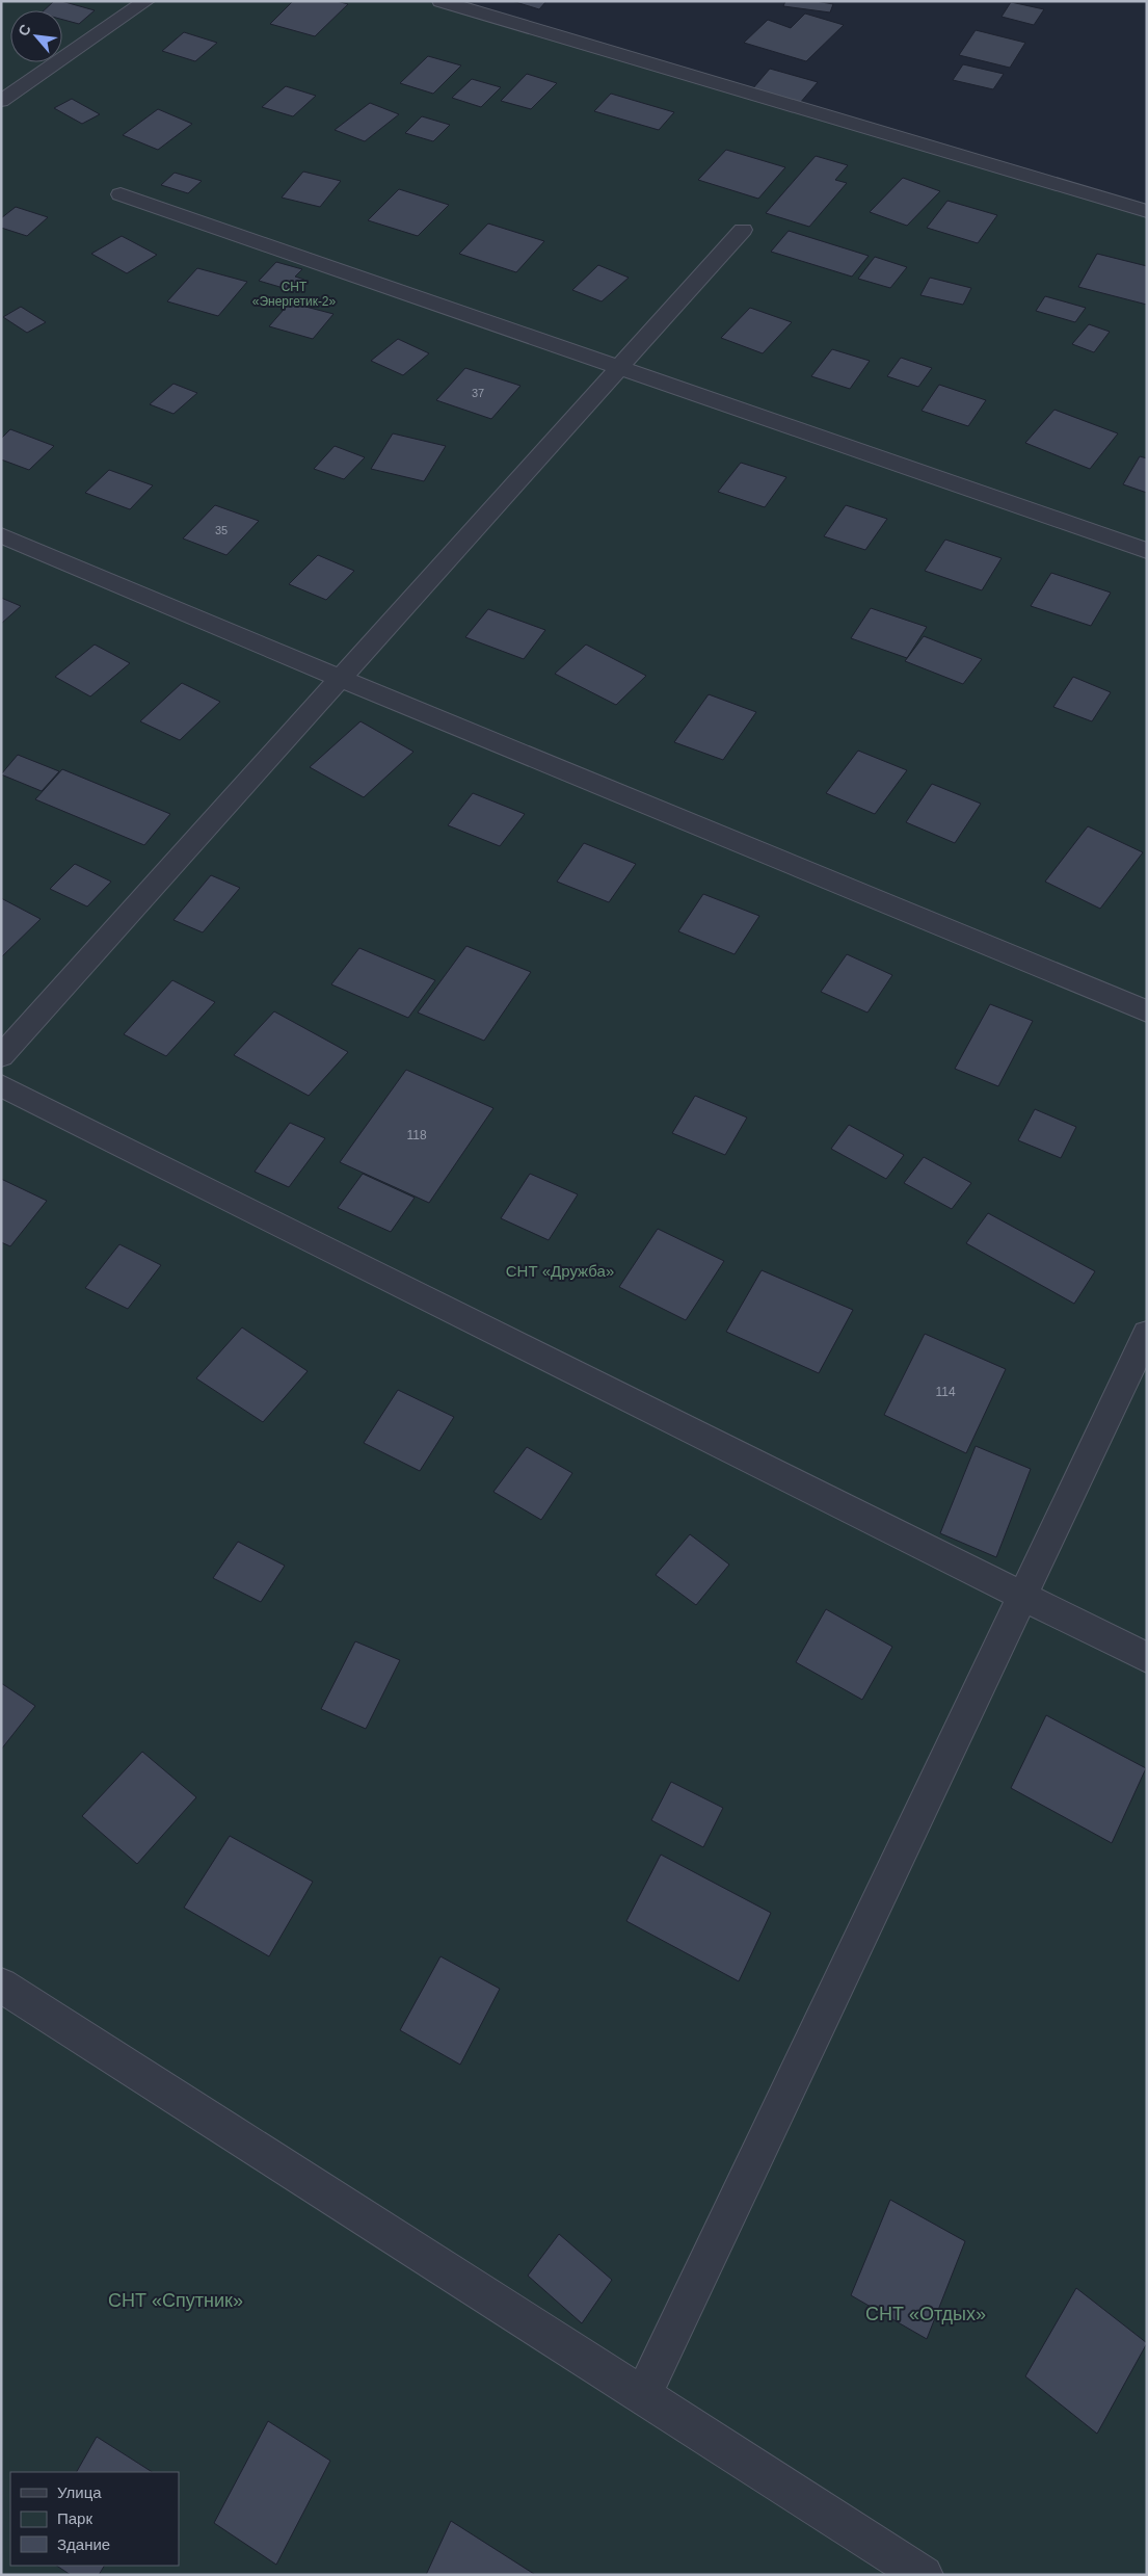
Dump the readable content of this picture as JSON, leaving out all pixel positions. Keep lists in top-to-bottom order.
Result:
{
  "parks": [
    "СНТ «Энергетик-2»",
    "СНТ «Дружба»",
    "СНТ «Спутник»",
    "СНТ «Отдых»"
  ],
  "house_numbers": [
    "37",
    "35",
    "118",
    "114"
  ],
  "legend": ["Улица", "Парк", "Здание"],
  "north": "top left"
}
